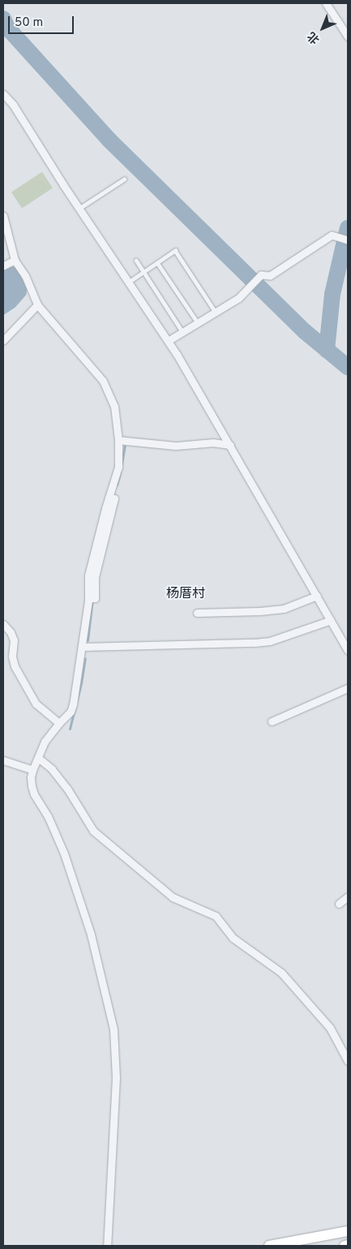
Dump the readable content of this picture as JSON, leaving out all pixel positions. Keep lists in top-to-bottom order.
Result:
{
  "districts": ["杨厝村"],
  "scale_bar": "50 m",
  "north": "bottom left"
}
